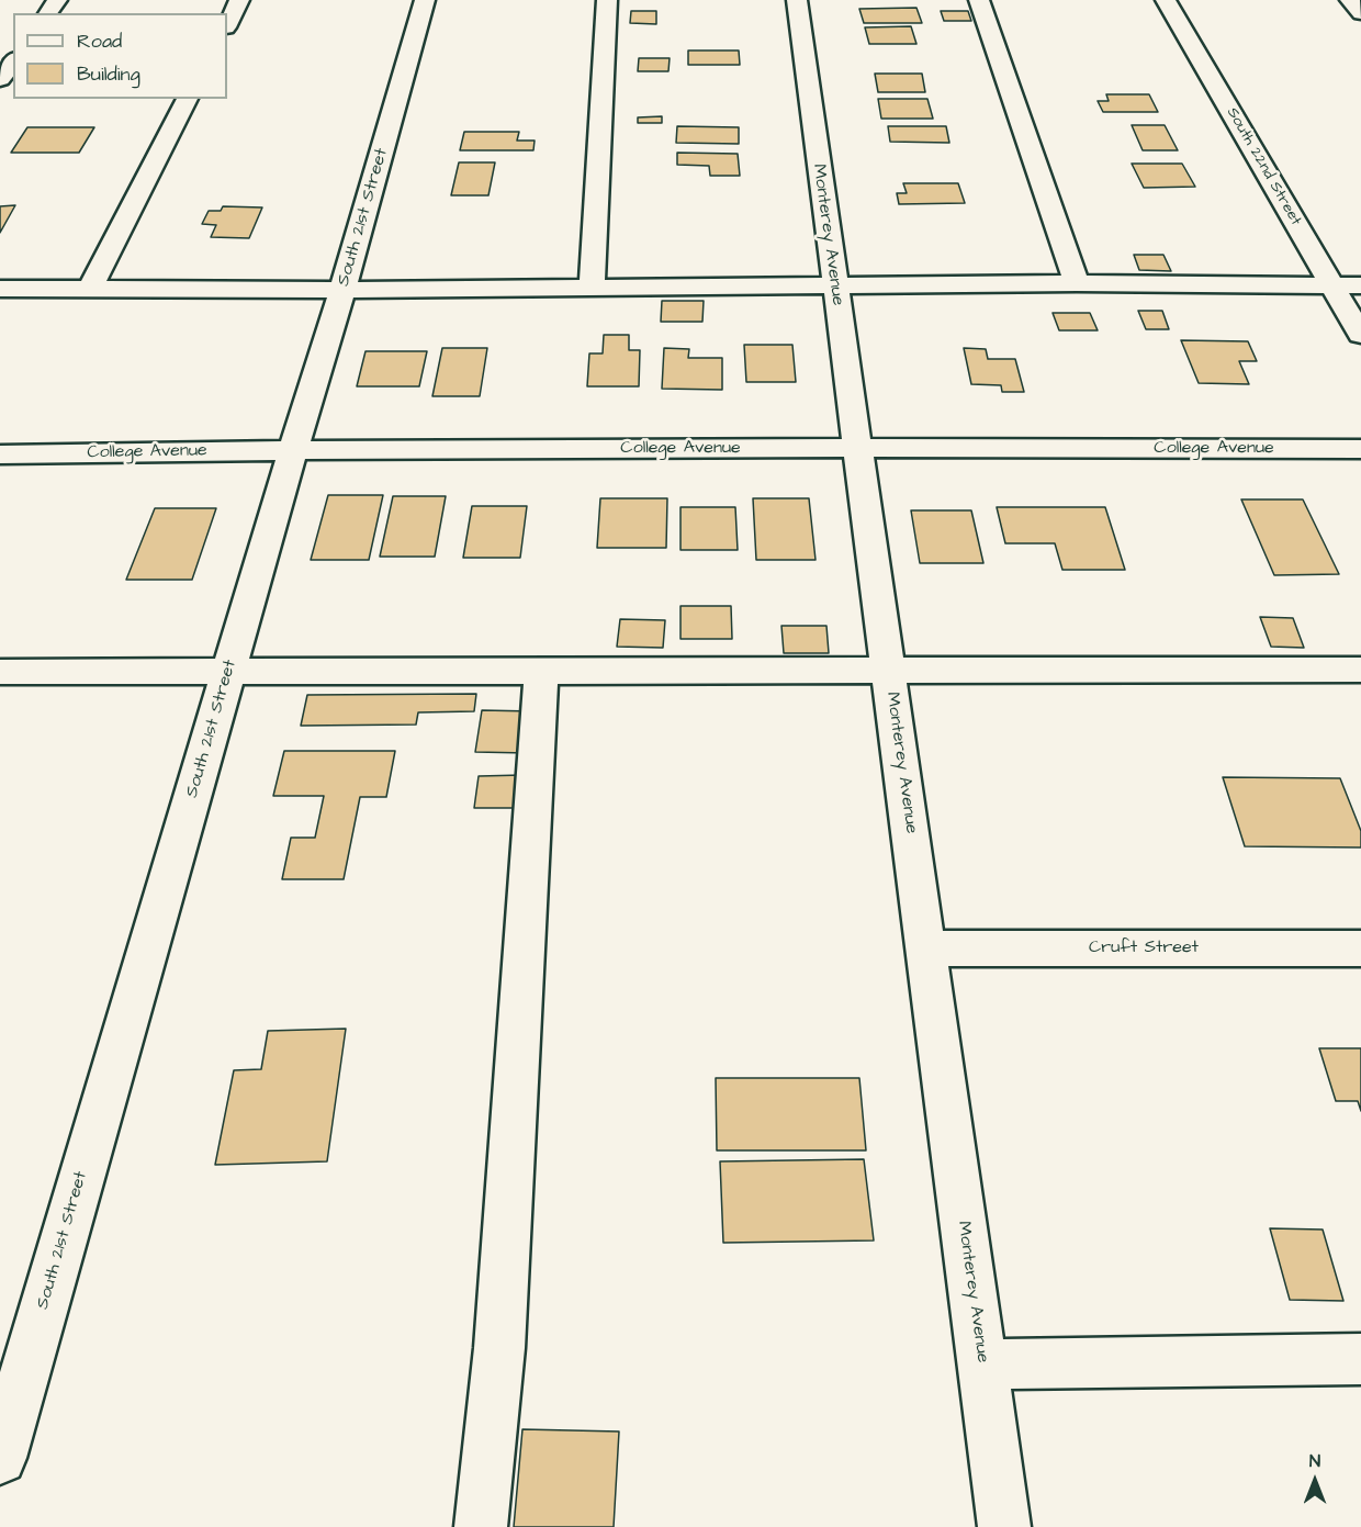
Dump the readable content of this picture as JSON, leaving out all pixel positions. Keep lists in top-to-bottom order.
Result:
{
  "streets": {
    "street": [
      "South 22nd Street",
      "South 21st Street",
      "Monterey Avenue",
      "College Avenue",
      "Cruft Street"
    ]
  },
  "crossings": [
    ["South 21st Street", "College Avenue"],
    ["Monterey Avenue", "College Avenue"],
    ["Monterey Avenue", "Cruft Street"]
  ],
  "legend": ["Road", "Building"],
  "north": "top"
}
